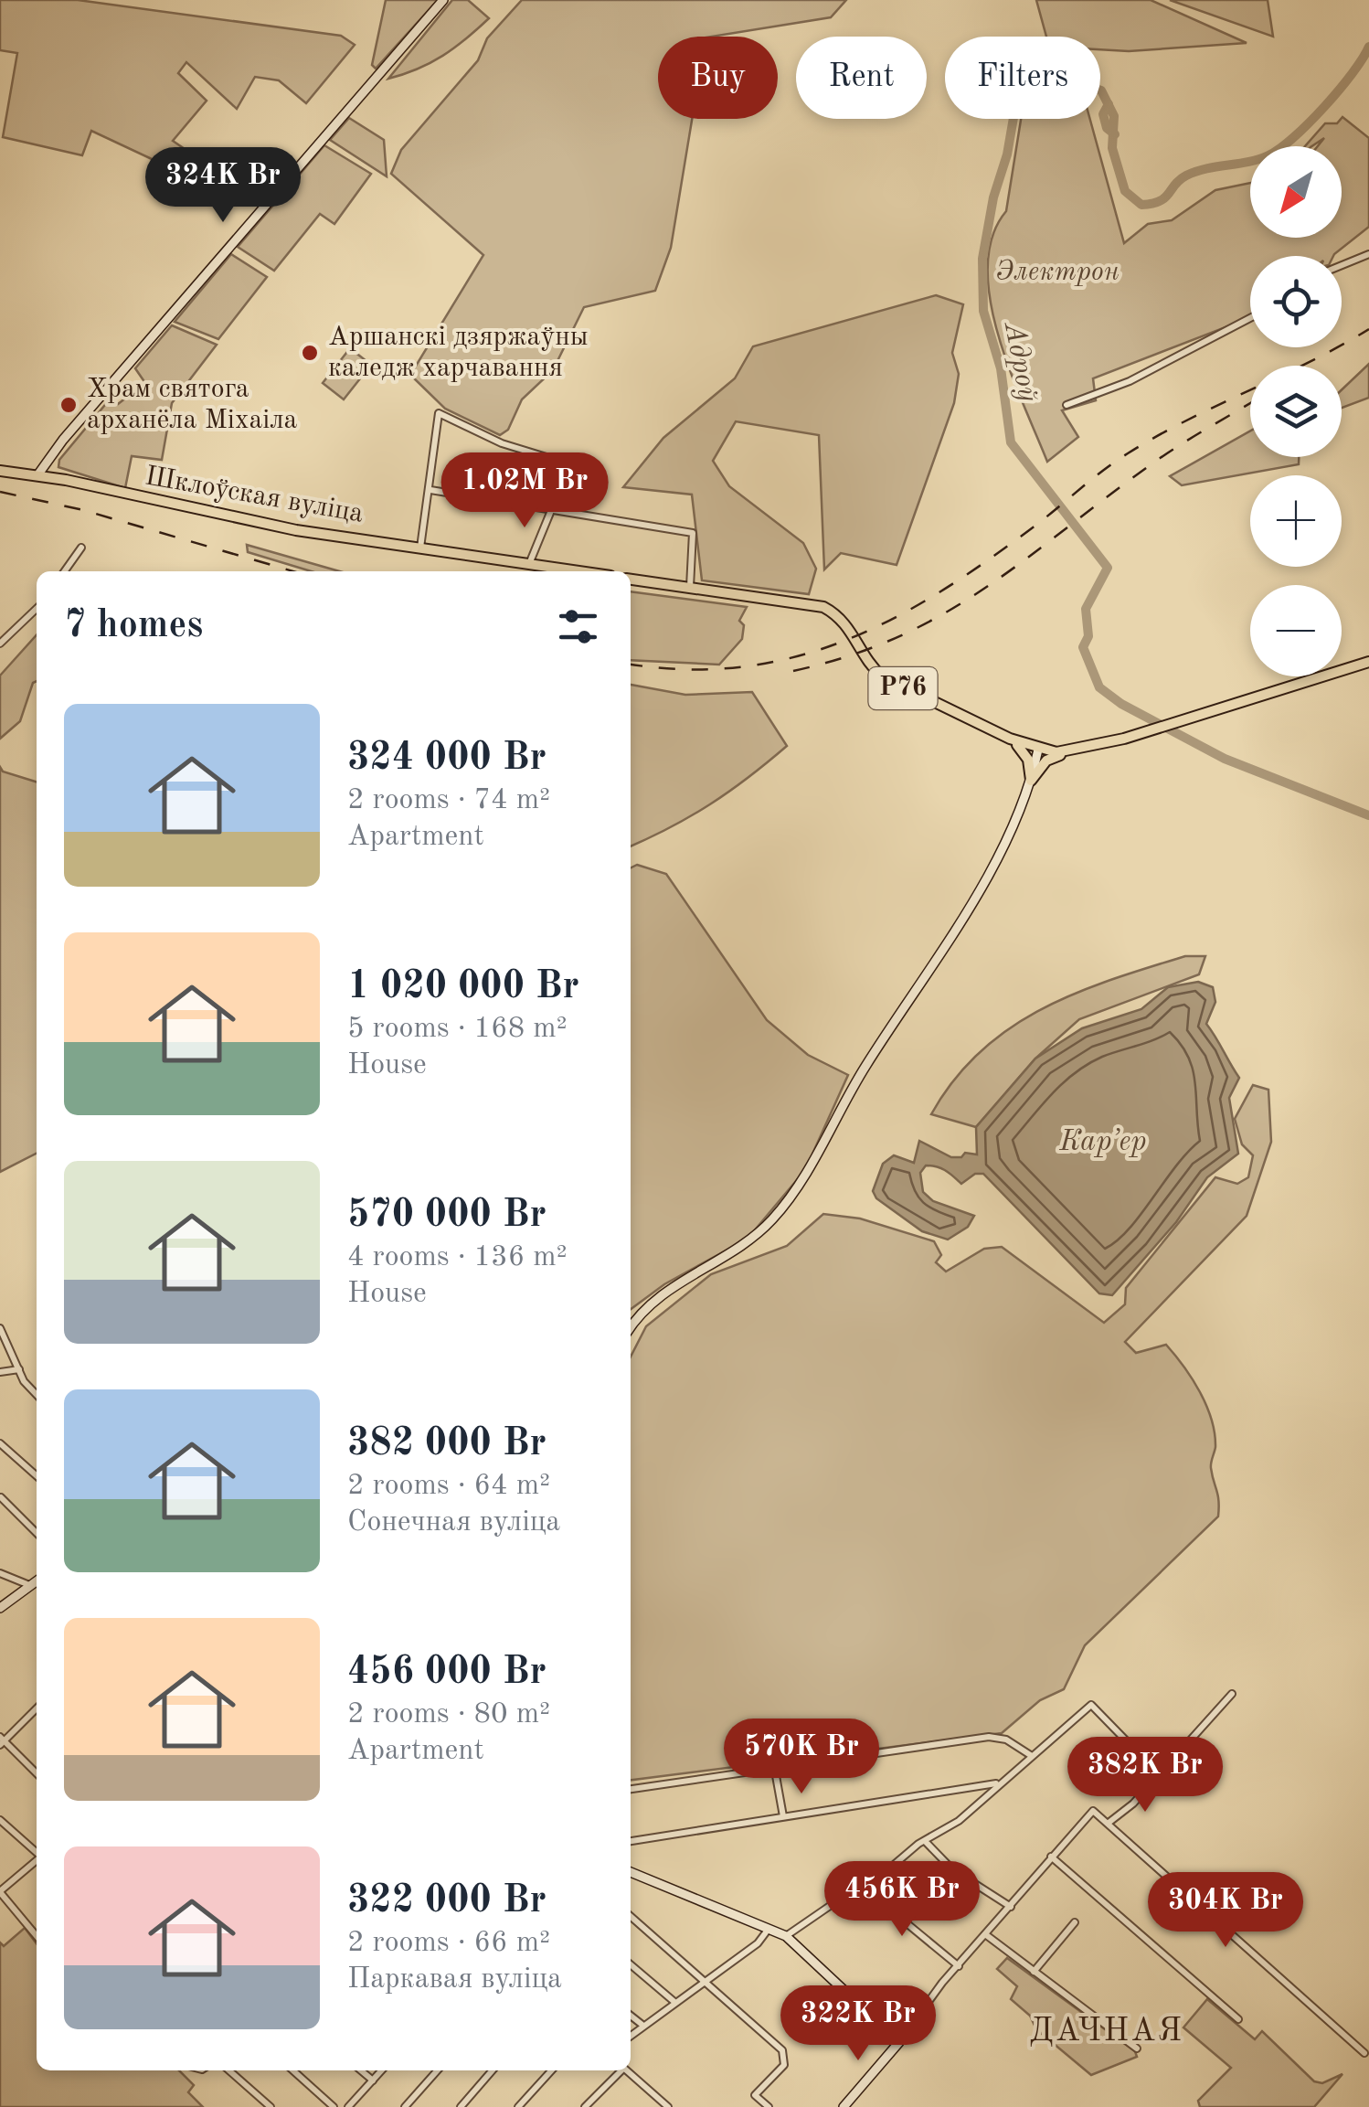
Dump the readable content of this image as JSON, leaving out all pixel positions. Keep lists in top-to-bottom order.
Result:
{
  "streets": {
    "main road": ["Шклоўская вуліца", "Р76"]
  },
  "districts": ["ДАЧНАЯ"],
  "water": ["Адроў", "Карʼер"],
  "parks": ["Электрон"],
  "places": ["Аршанскі дзяржаўны каледж харчавання", "Храм святога арханёла Міхаіла"],
  "north": "bottom left",
  "page": {
    "chip": ["Buy", "Rent", "Filters"],
    "map_buttons": ["+", "−"],
    "price": [
      "324K Br",
      "1.02M Br",
      "570K Br",
      "382K Br",
      "456K Br",
      "304K Br",
      "322K Br"
    ],
    "heading": "7 homes",
    "list": [
      {
        "name": "324 000 Br",
        "note": "2 rooms · 74 m² · Apartment"
      },
      {
        "name": "1 020 000 Br",
        "note": "5 rooms · 168 m² · House"
      },
      {
        "name": "570 000 Br",
        "note": "4 rooms · 136 m² · House"
      },
      {
        "name": "382 000 Br",
        "note": "2 rooms · 64 m² · Сонечная вуліца"
      },
      {
        "name": "456 000 Br",
        "note": "2 rooms · 80 m² · Apartment"
      },
      {
        "name": "322 000 Br",
        "note": "2 rooms · 66 m² · Паркавая вуліца"
      }
    ]
  }
}
